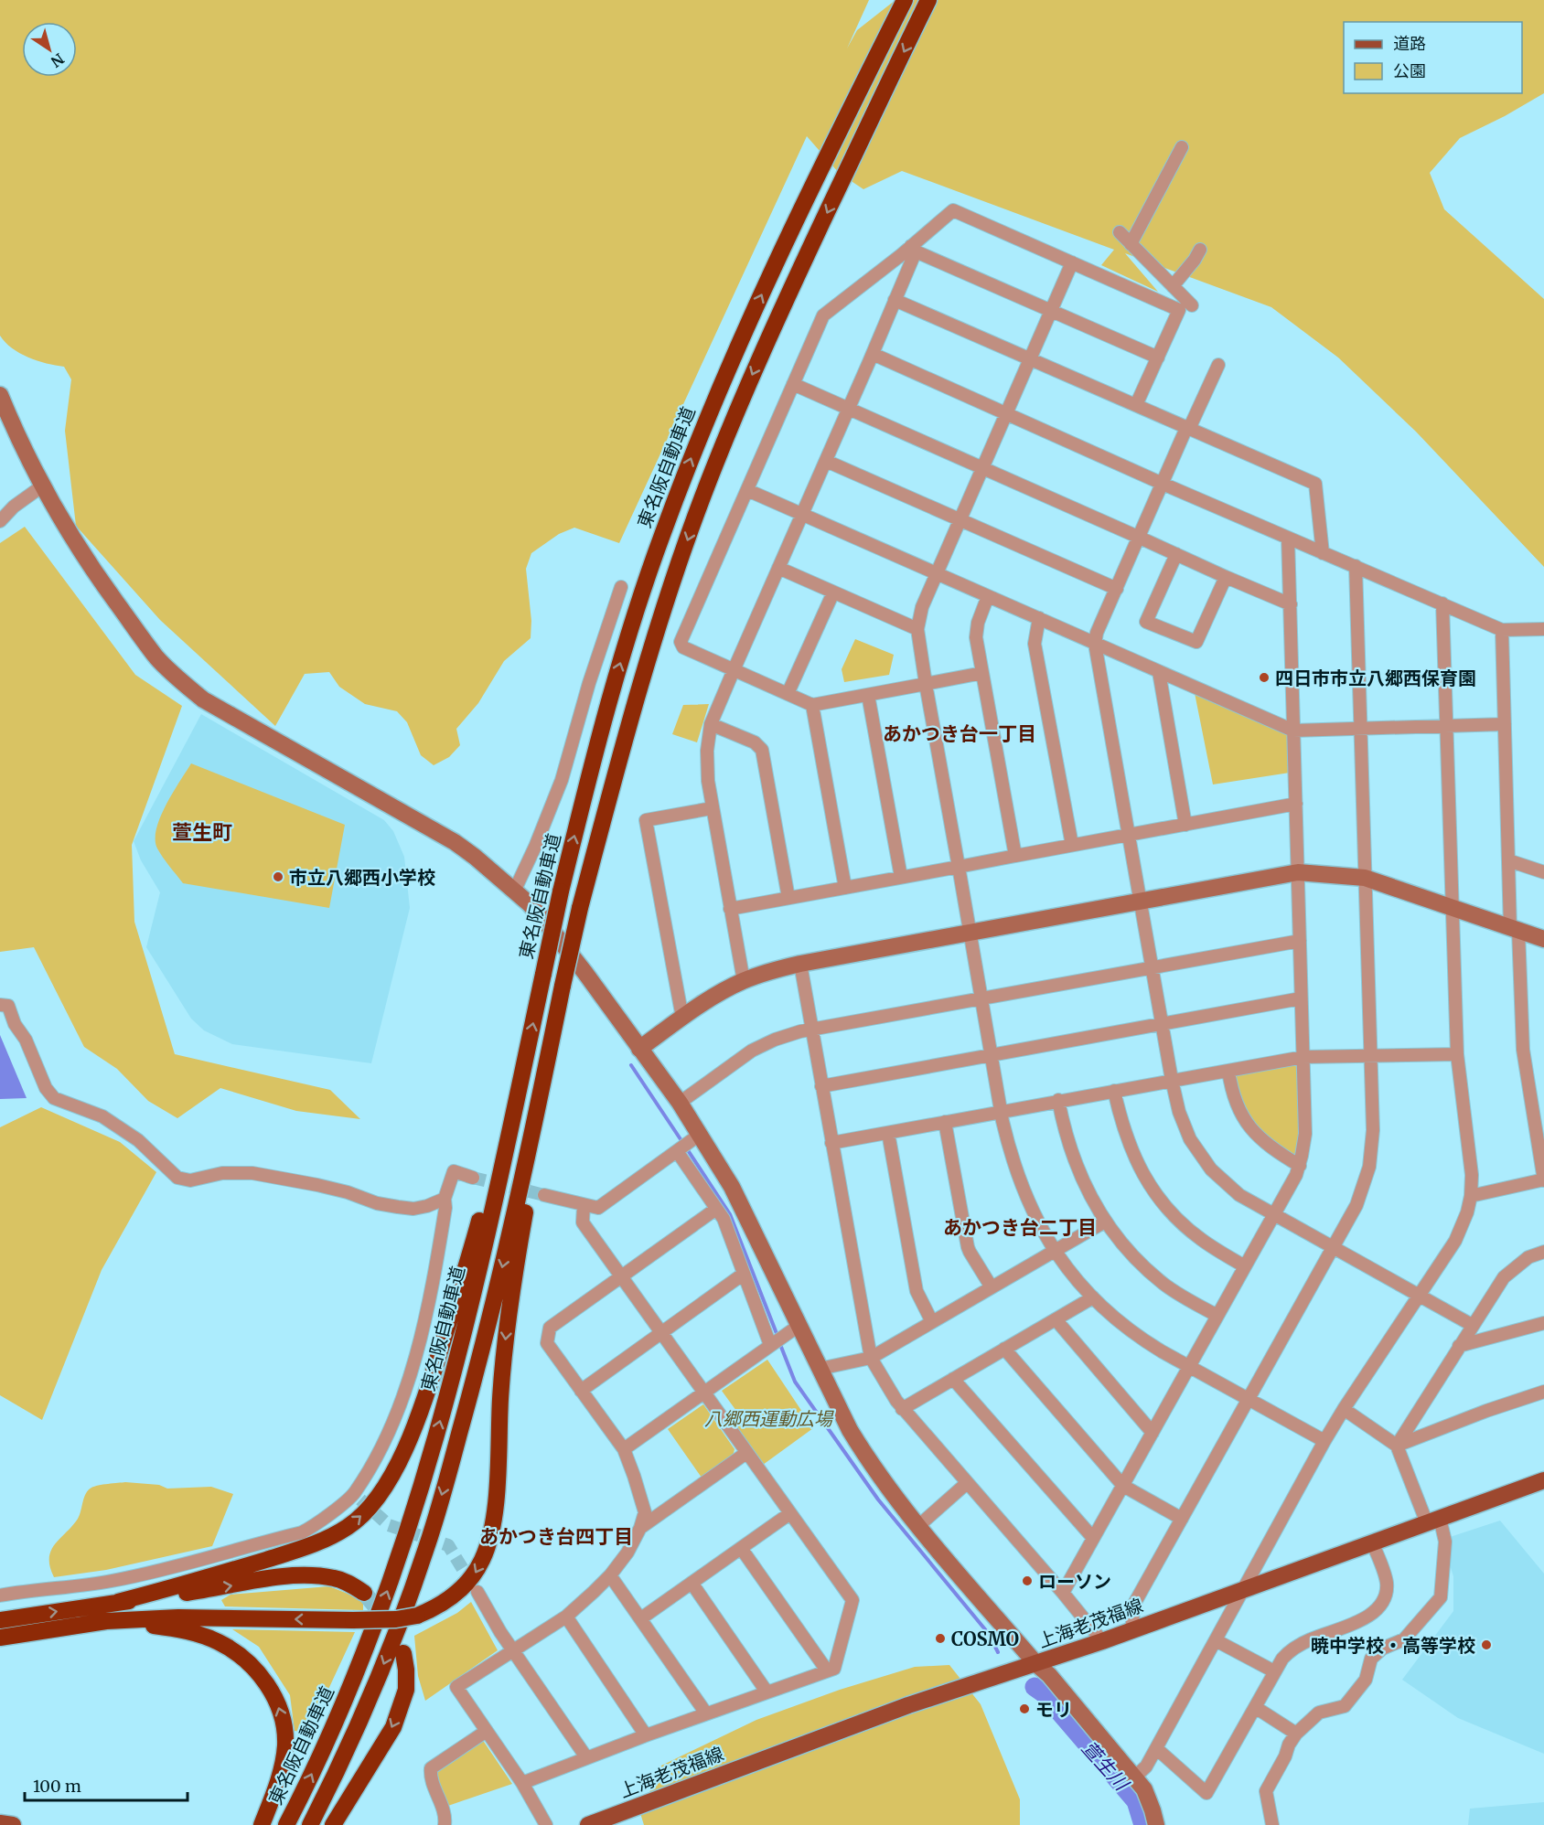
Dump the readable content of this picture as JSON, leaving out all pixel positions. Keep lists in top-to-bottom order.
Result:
{
  "streets": {
    "highway": ["東名阪自動車道"],
    "main road": ["上海老茂福線"]
  },
  "districts": [
    "あかつき台一丁目",
    "萱生町",
    "あかつき台二丁目",
    "あかつき台四丁目"
  ],
  "water": ["萱生川"],
  "parks": ["八郷西運動広場"],
  "places": [
    "四日市市立八郷西保育園",
    "市立八郷西小学校",
    "ローソン",
    "COSMO",
    "暁中学校・高等学校",
    "モリ"
  ],
  "legend": ["道路", "公園"],
  "scale_bar": "100 m",
  "north": "bottom right"
}
